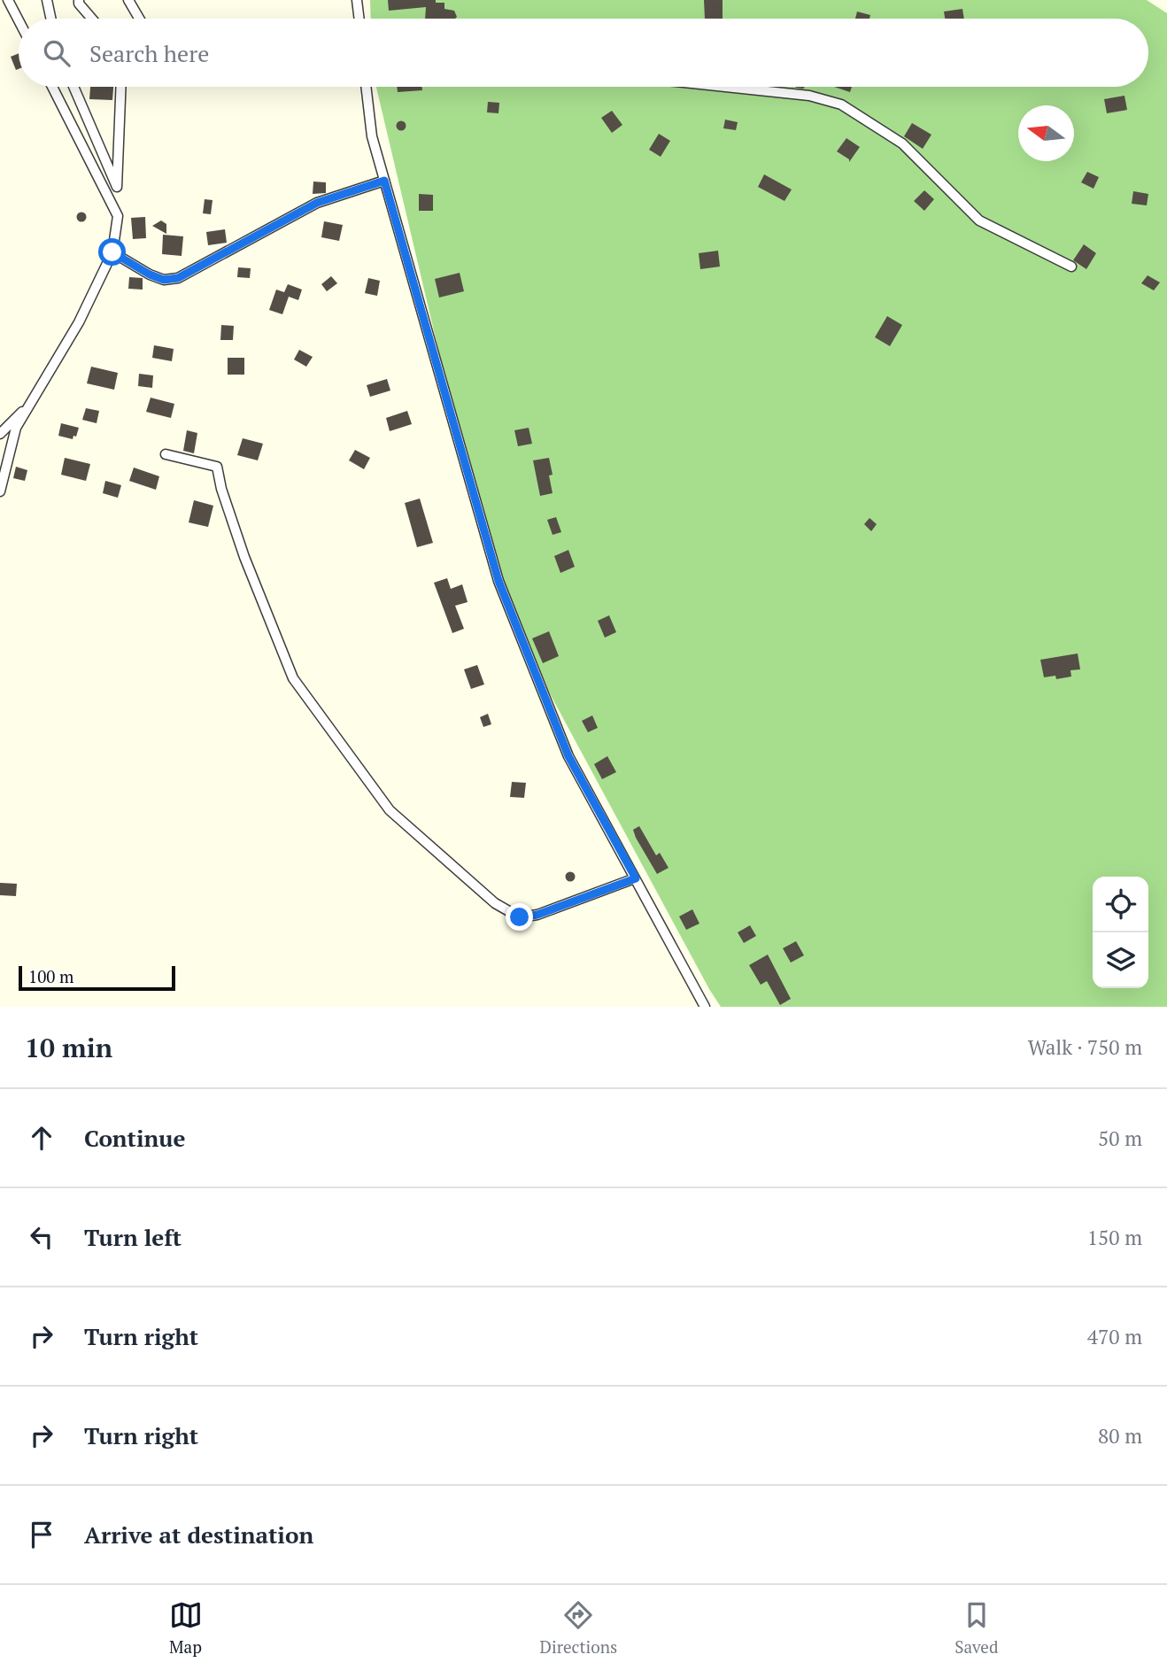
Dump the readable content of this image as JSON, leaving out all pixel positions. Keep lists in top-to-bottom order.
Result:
{
  "scale_bar": "100 m",
  "north": "left",
  "page": {
    "search": "Search here",
    "scale": "100 m",
    "heading": ["10 min", "Walk · 750 m"],
    "list": [
      ["Continue", "50 m"],
      ["Turn left", "150 m"],
      ["Turn right", "470 m"],
      ["Turn right", "80 m"],
      "Arrive at destination"
    ],
    "nav": ["Map", "Directions", "Saved"]
  }
}
